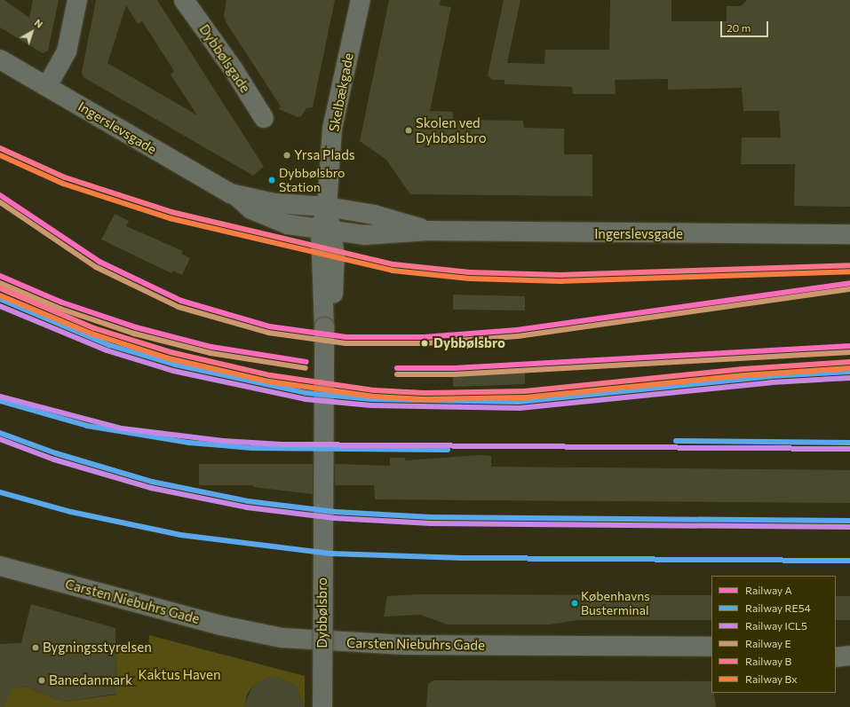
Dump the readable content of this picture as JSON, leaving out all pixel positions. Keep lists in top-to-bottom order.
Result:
{
  "streets": {
    "street": [
      "Dybbølsgade",
      "Skelbækgade",
      "Ingerslevsgade",
      "Carsten Niebuhrs Gade",
      "Dybbølsbro"
    ]
  },
  "crossings": [
    ["Skelbækgade", "Ingerslevsgade"],
    ["Skelbækgade", "Dybbølsbro"],
    ["Ingerslevsgade", "Dybbølsbro"]
  ],
  "parks": ["Kaktus Haven"],
  "places": [
    "Skolen ved Dybbølsbro",
    "Yrsa Plads",
    "Dybbølsbro Station",
    "Dybbølsbro",
    "Københavns Busterminal",
    "Bygningsstyrelsen",
    "Banedanmark"
  ],
  "lines": [
    "rail line B",
    "rail line Bx",
    "rail line A",
    "rail line E",
    "rail line RE54",
    "rail line ICL5"
  ],
  "legend": [
    "Railway A",
    "Railway RE54",
    "Railway ICL5",
    "Railway E",
    "Railway B",
    "Railway Bx"
  ],
  "scale_bar": "20 m",
  "north": "top right"
}
